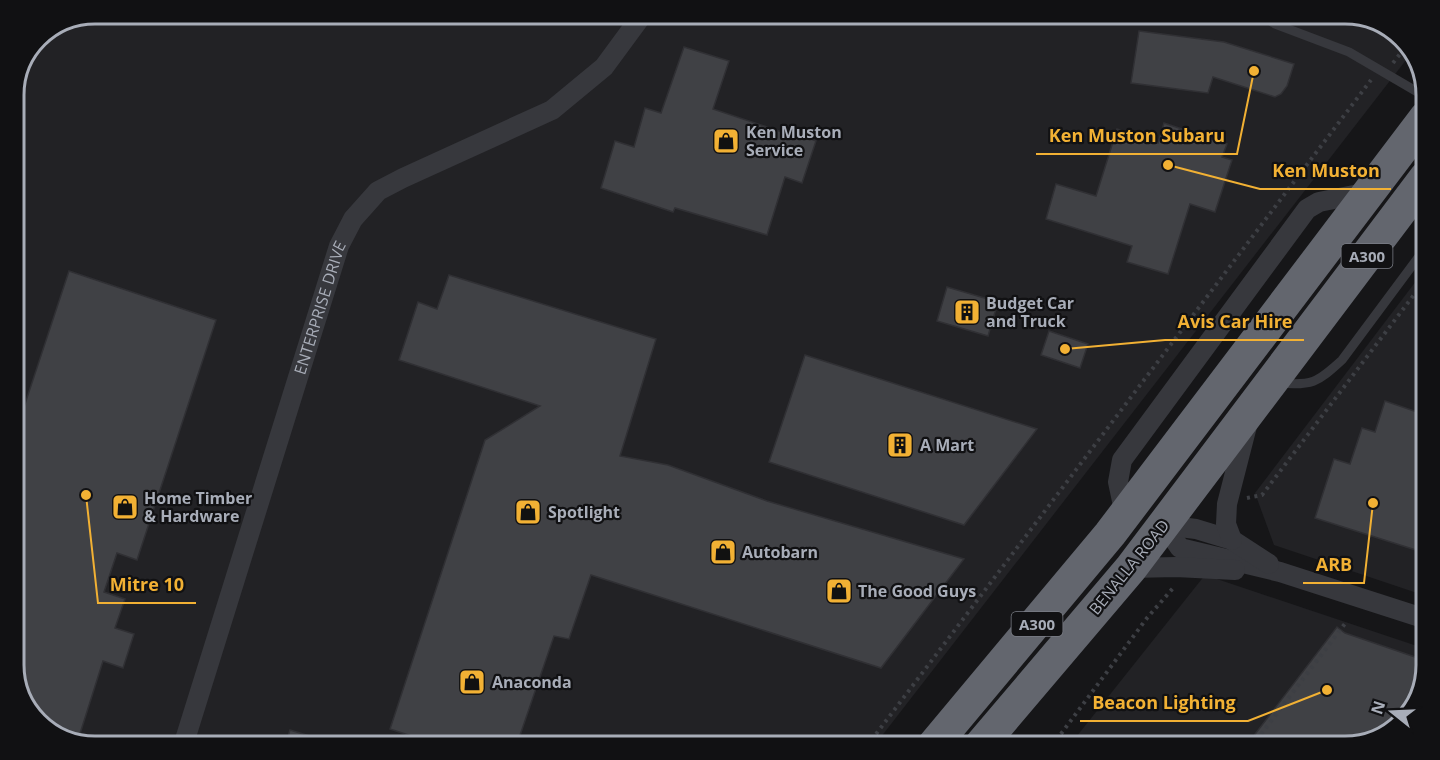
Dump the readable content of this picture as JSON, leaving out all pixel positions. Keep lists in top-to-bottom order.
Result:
{
  "streets": {
    "highway": ["A300", "BENALLA ROAD"],
    "street": ["ENTERPRISE DRIVE"]
  },
  "places": {
    "other": [
      "Ken Muston Subaru",
      "Ken Muston",
      "Avis Car Hire",
      "Mitre 10",
      "ARB",
      "Beacon Lighting"
    ],
    "shop": [
      "Ken Muston Service",
      "Home Timber & Hardware",
      "Spotlight",
      "Autobarn",
      "The Good Guys",
      "Anaconda"
    ],
    "building": ["Budget Car and Truck", "A Mart"]
  },
  "north": "left"
}
